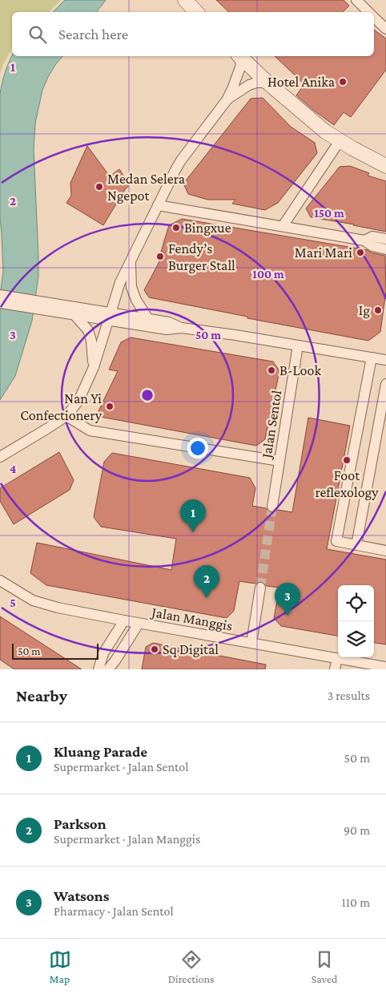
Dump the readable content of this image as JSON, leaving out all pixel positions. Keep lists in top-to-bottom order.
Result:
{
  "streets": {
    "street": ["Jalan Sentol", "Jalan Manggis"]
  },
  "places": [
    "Hotel Anika",
    "Medan Selera Ngepot",
    "Bingxue",
    "Mari Mari",
    "Fendy’s Burger Stall",
    "Ig",
    "B-Look",
    "Nan Yi Confectionery",
    "Foot reflexology",
    "Sq Digital"
  ],
  "scale_bar": "50 m",
  "page": {
    "search": "Search here",
    "pins": ["1", "2", "3"],
    "scale": "50 m",
    "heading": ["Nearby", "3 results"],
    "list": [
      {
        "mark": "1",
        "name": "Kluang Parade",
        "note": "Supermarket · Jalan Sentol",
        "value": "50 m"
      },
      {
        "mark": "2",
        "name": "Parkson",
        "note": "Supermarket · Jalan Manggis",
        "value": "90 m"
      },
      {
        "mark": "3",
        "name": "Watsons",
        "note": "Pharmacy · Jalan Sentol",
        "value": "110 m"
      }
    ],
    "nav": ["Map", "Directions", "Saved"]
  },
  "grid": {
    "rows": [
      "1",
      "2",
      "3",
      "4",
      "5"
    ]
  },
  "rings": ["150 m", "100 m", "50 m"]
}
